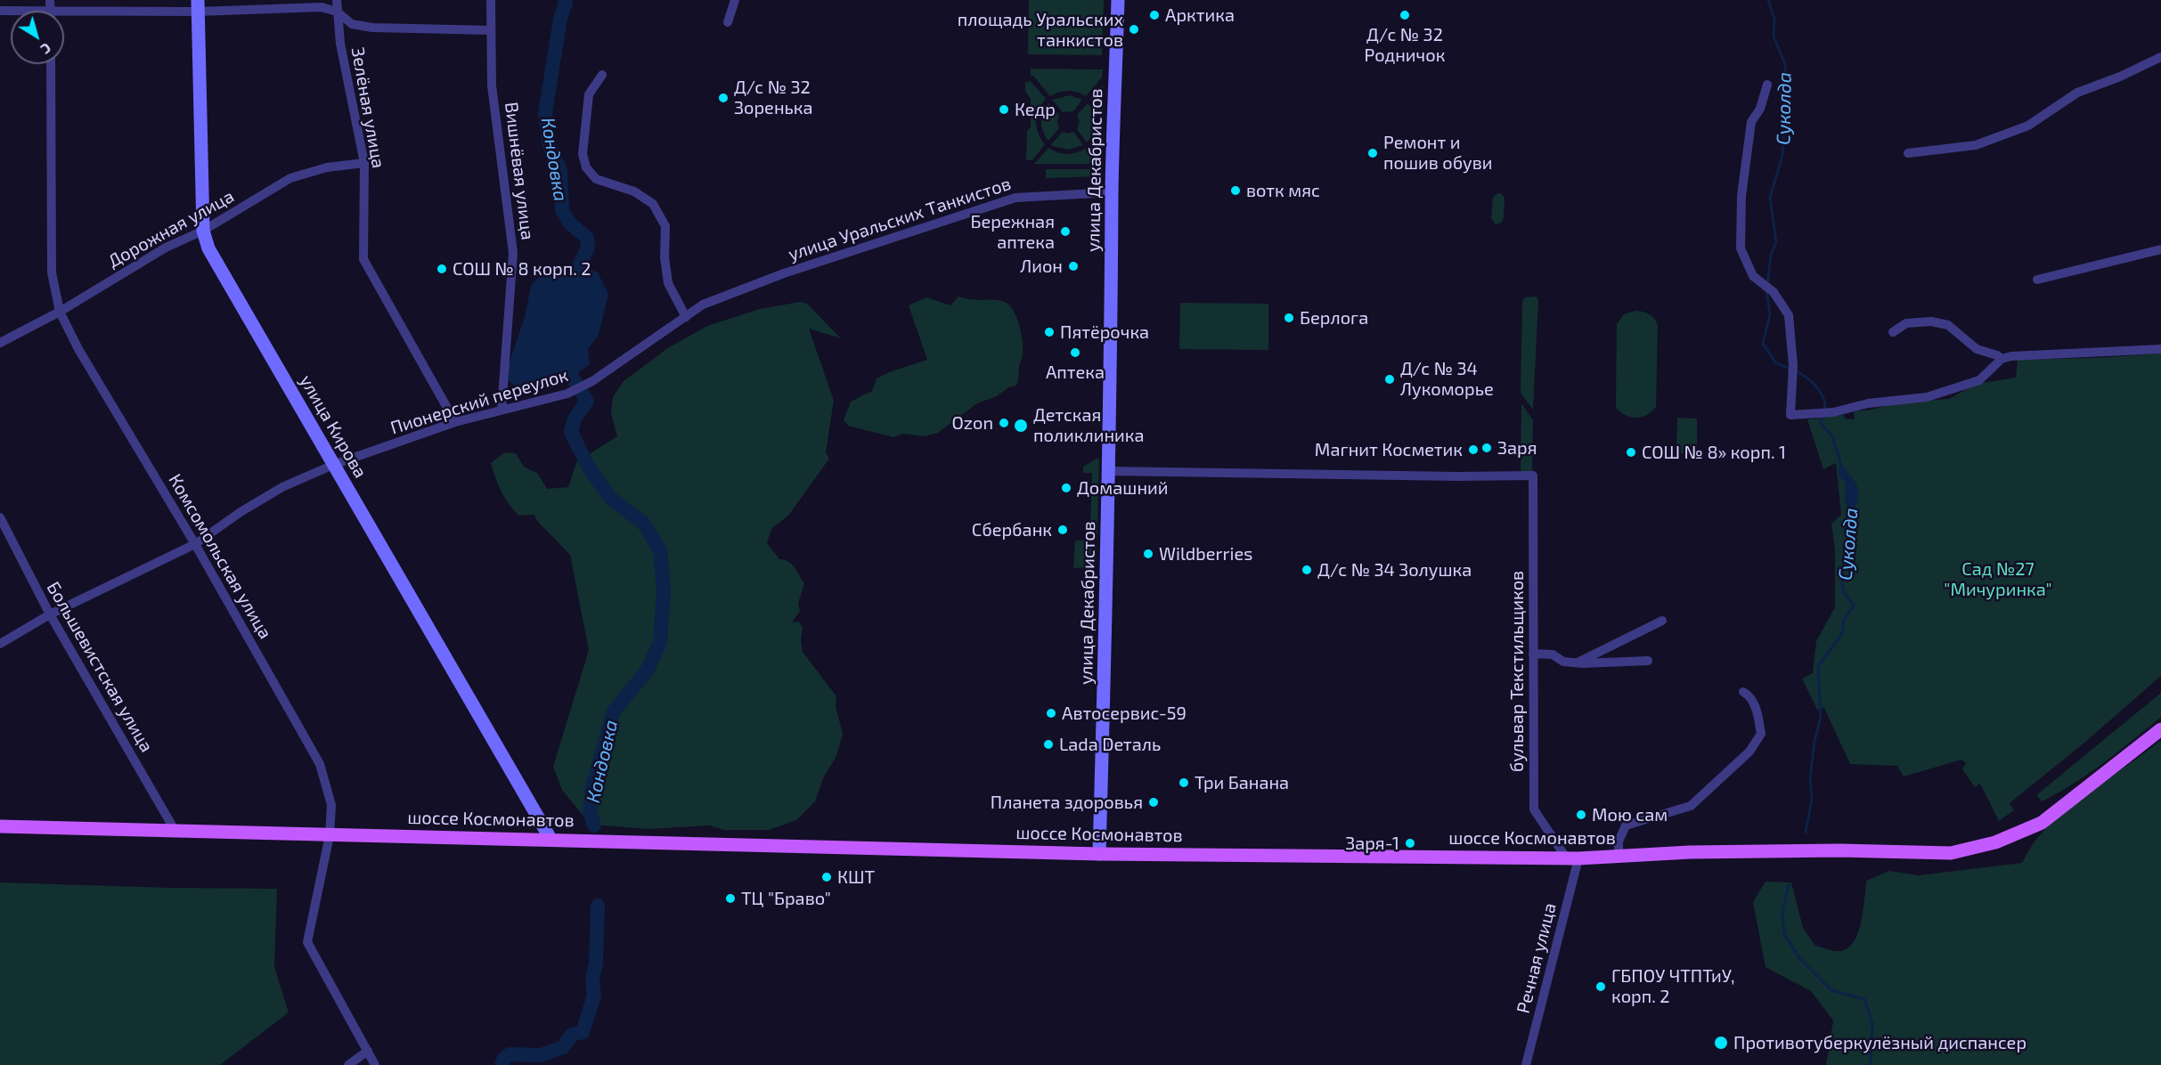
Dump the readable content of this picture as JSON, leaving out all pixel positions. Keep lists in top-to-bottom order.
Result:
{
  "streets": {
    "main road": ["шоссе Космонавтов"],
    "street": [
      "Зелёная улица",
      "улица Декабристов",
      "Вишнёвая улица",
      "улица Уральских Танкистов",
      "Дорожная улица",
      "Пионерский переулок",
      "улица Кирова",
      "Комсомольская улица",
      "Большевистская улица",
      "бульвар Текстильщиков",
      "Речная улица"
    ]
  },
  "crossings": [
    ["Зелёная улица", "Дорожная улица"],
    ["Зелёная улица", "Пионерский переулок"],
    ["улица Декабристов", "улица Уральских Танкистов"],
    ["улица Декабристов", "бульвар Текстильщиков"],
    ["улица Декабристов", "шоссе Космонавтов"],
    ["Вишнёвая улица", "Пионерский переулок"],
    ["улица Уральских Танкистов", "Пионерский переулок"],
    ["Дорожная улица", "улица Кирова"],
    ["Дорожная улица", "Комсомольская улица"],
    ["Пионерский переулок", "улица Кирова"],
    ["Пионерский переулок", "Комсомольская улица"],
    ["Пионерский переулок", "Большевистская улица"],
    ["улица Кирова", "шоссе Космонавтов"],
    ["Комсомольская улица", "шоссе Космонавтов"],
    ["Большевистская улица", "шоссе Космонавтов"],
    ["бульвар Текстильщиков", "шоссе Космонавтов"],
    ["бульвар Текстильщиков", "Речная улица"],
    ["шоссе Космонавтов", "Речная улица"]
  ],
  "water": ["Суколда", "Кондовка"],
  "parks": ["Сад №27 \"Мичуринка\""],
  "places": [
    "Арктика",
    "Д/с № 32 Родничок",
    "площадь Уральских танкистов",
    "Д/с № 32 Зоренька",
    "Кедр",
    "Ремонт и пошив обуви",
    "вотк мяс",
    "Бережная аптека",
    "Лион",
    "СОШ № 8 корп. 2",
    "Берлога",
    "Пятёрочка",
    "Аптека",
    "Д/с № 34 Лукоморье",
    "Ozon",
    "Детская поликлиника",
    "Заря",
    "Магнит Косметик",
    "СОШ № 8» корп. 1",
    "Домашний",
    "Сбербанк",
    "Wildberries",
    "Д/с № 34 Золушка",
    "Автосервис-59",
    "Lada Dеталь",
    "Три Банана",
    "Планета здоровья",
    "Мою сам",
    "Заря-1",
    "КШТ",
    "ТЦ \"Браво\"",
    "ГБПОУ ЧТПТиУ, корп. 2",
    "Противотуберкулёзный диспансер"
  ],
  "north": "bottom right"
}
